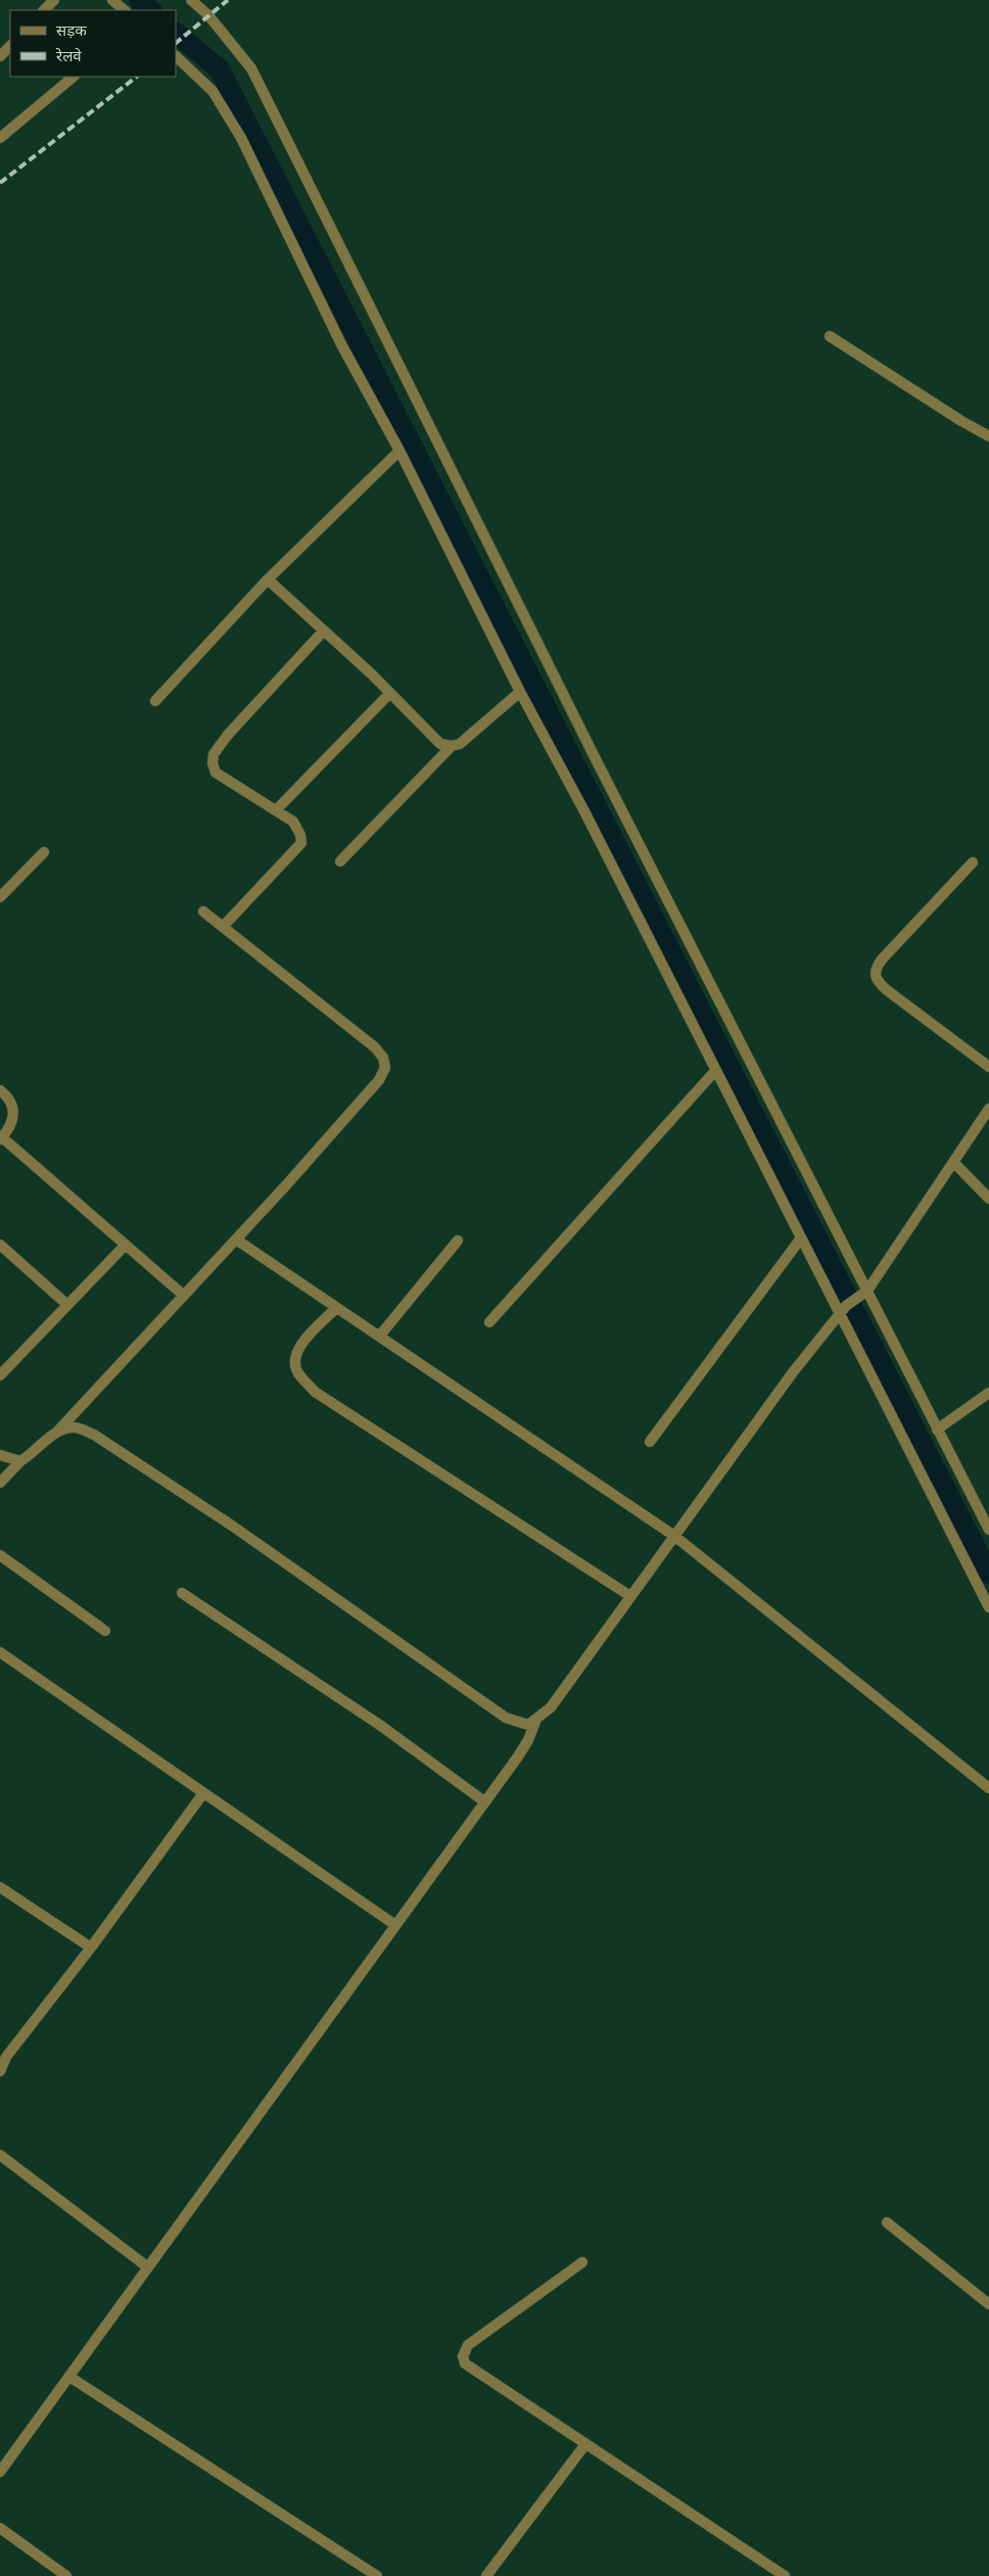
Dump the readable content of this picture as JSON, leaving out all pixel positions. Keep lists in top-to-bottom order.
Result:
{
  "legend": ["सड़क", "रेलवे"]
}
